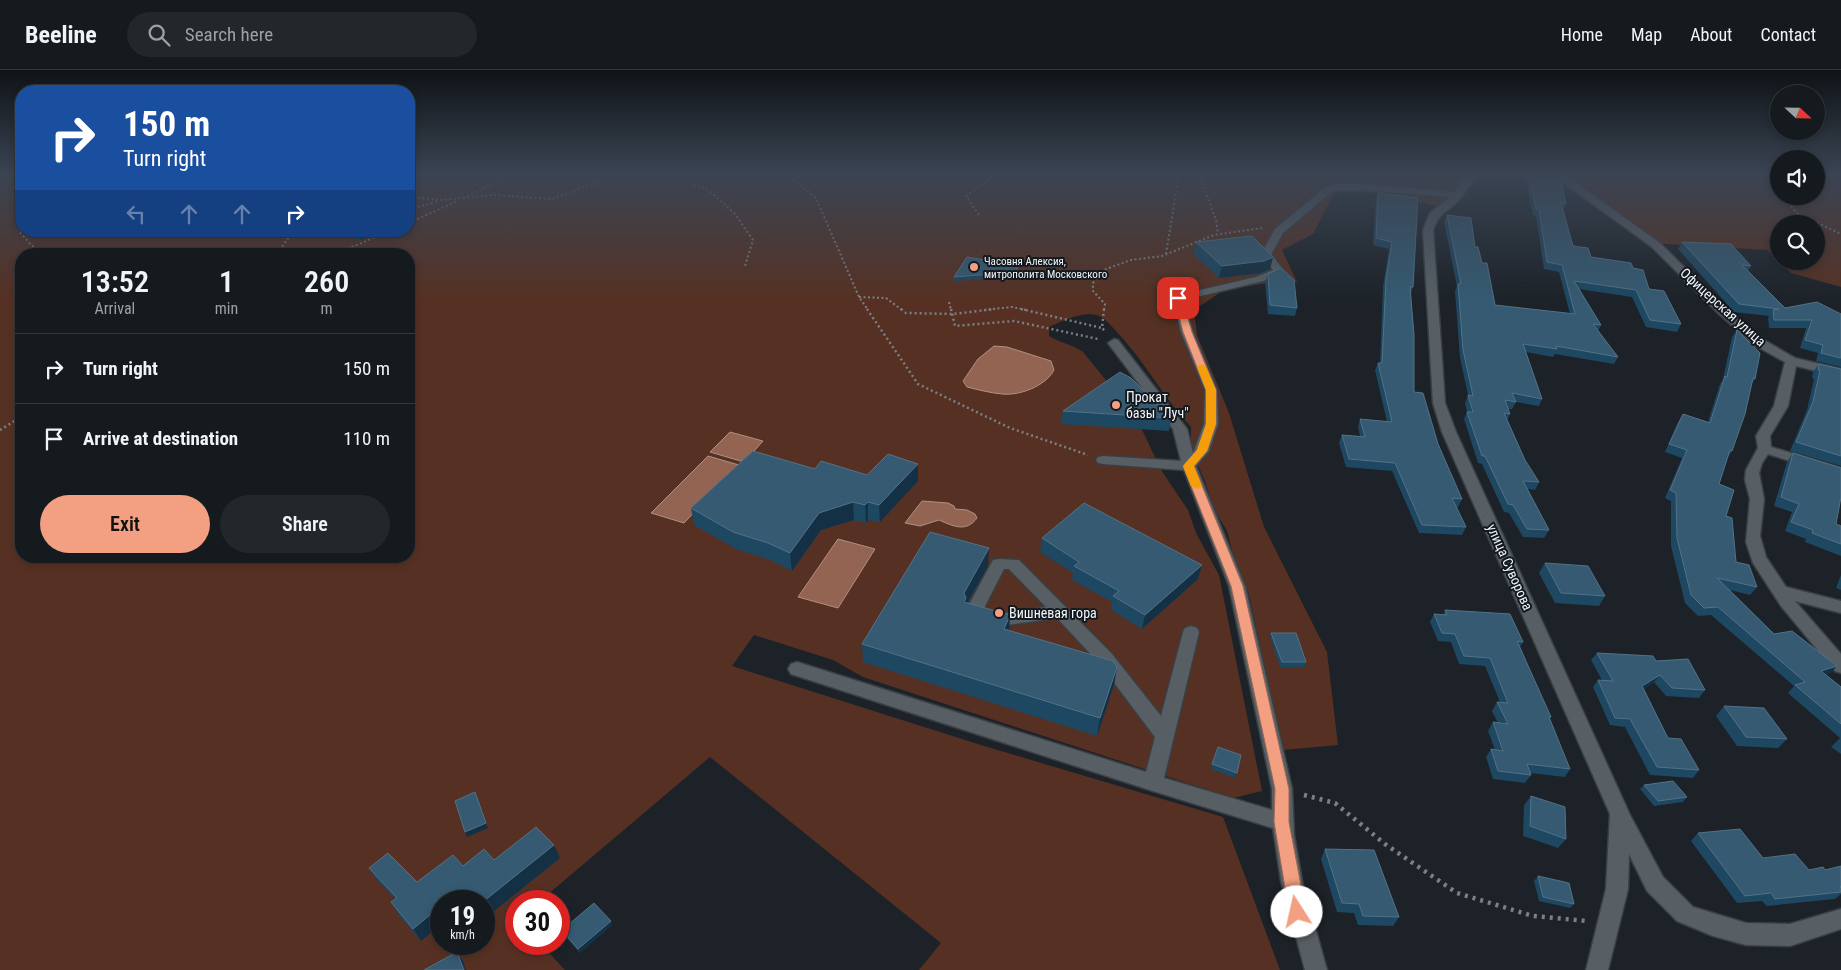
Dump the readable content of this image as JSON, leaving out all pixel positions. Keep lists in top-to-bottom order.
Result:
{
  "streets": {
    "street": ["Офицерская улица", "улица Суворова"]
  },
  "places": ["Часовня Алексия, митрополита Московского", "Прокат базы \"Луч\"", "Вишневая гора"],
  "north": "right",
  "page": {
    "header": "Beeline",
    "search": "Search here",
    "nav": [
      "Home",
      "Map",
      "About",
      "Contact"
    ],
    "turn": ["150 m", "Turn right"],
    "eta": [
      "13:52",
      "Arrival",
      "1",
      "min",
      "260",
      "m"
    ],
    "list": [
      {
        "name": "Turn right",
        "value": "150 m"
      },
      {
        "name": "Arrive at destination",
        "value": "110 m"
      }
    ],
    "buttons": ["Exit", "Share"],
    "speed": "19 km/h",
    "limit": "30"
  }
}
